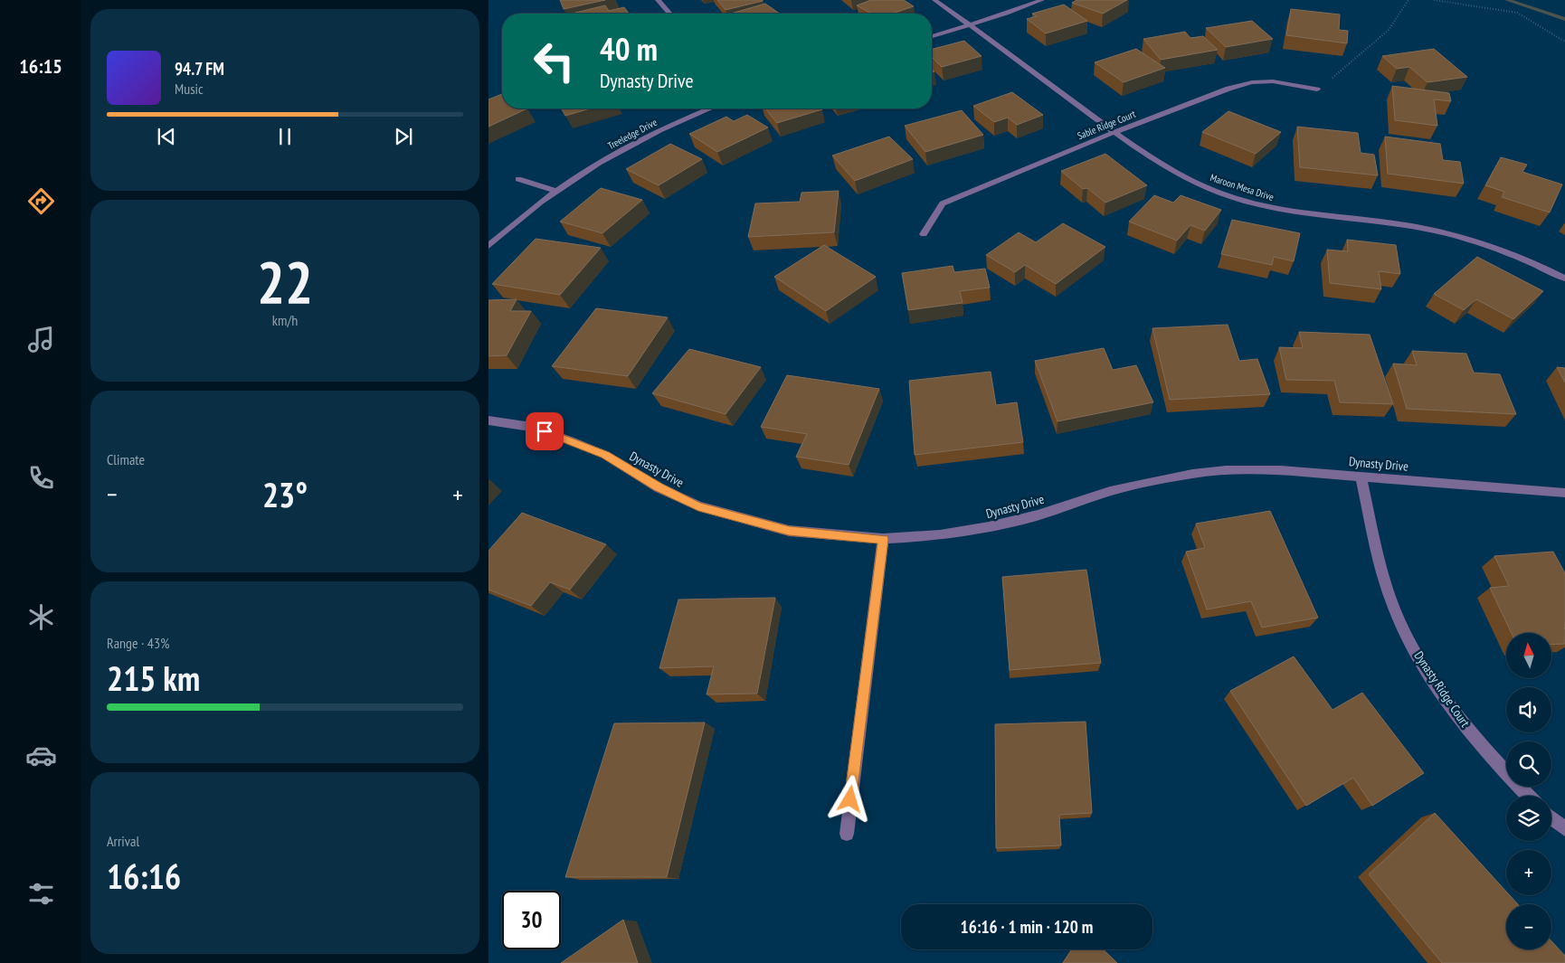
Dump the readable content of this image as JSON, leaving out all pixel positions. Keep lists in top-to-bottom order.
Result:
{
  "streets": {
    "street": [
      "Sable Ridge Court",
      "Treeledge Drive",
      "Maroon Mesa Drive",
      "Dynasty Drive",
      "Dynasty Ridge Court"
    ]
  },
  "crossings": [
    ["Sable Ridge Court", "Maroon Mesa Drive"],
    ["Dynasty Drive", "Dynasty Ridge Court"]
  ],
  "north": "top",
  "page": {
    "tabs": "16:15",
    "turn": ["40 m", "Dynasty Drive"],
    "song": ["94.7 FM", "Music"],
    "tile": [
      ["22", "km/h"],
      "Climate",
      ["Range · 43%", "215 km"],
      ["Arrival", "16:16"]
    ],
    "heat": ["−", "23°", "+"],
    "map_buttons": ["+", "−"],
    "limit": "30",
    "trip": "16:16 · 1 min · 120 m"
  }
}
